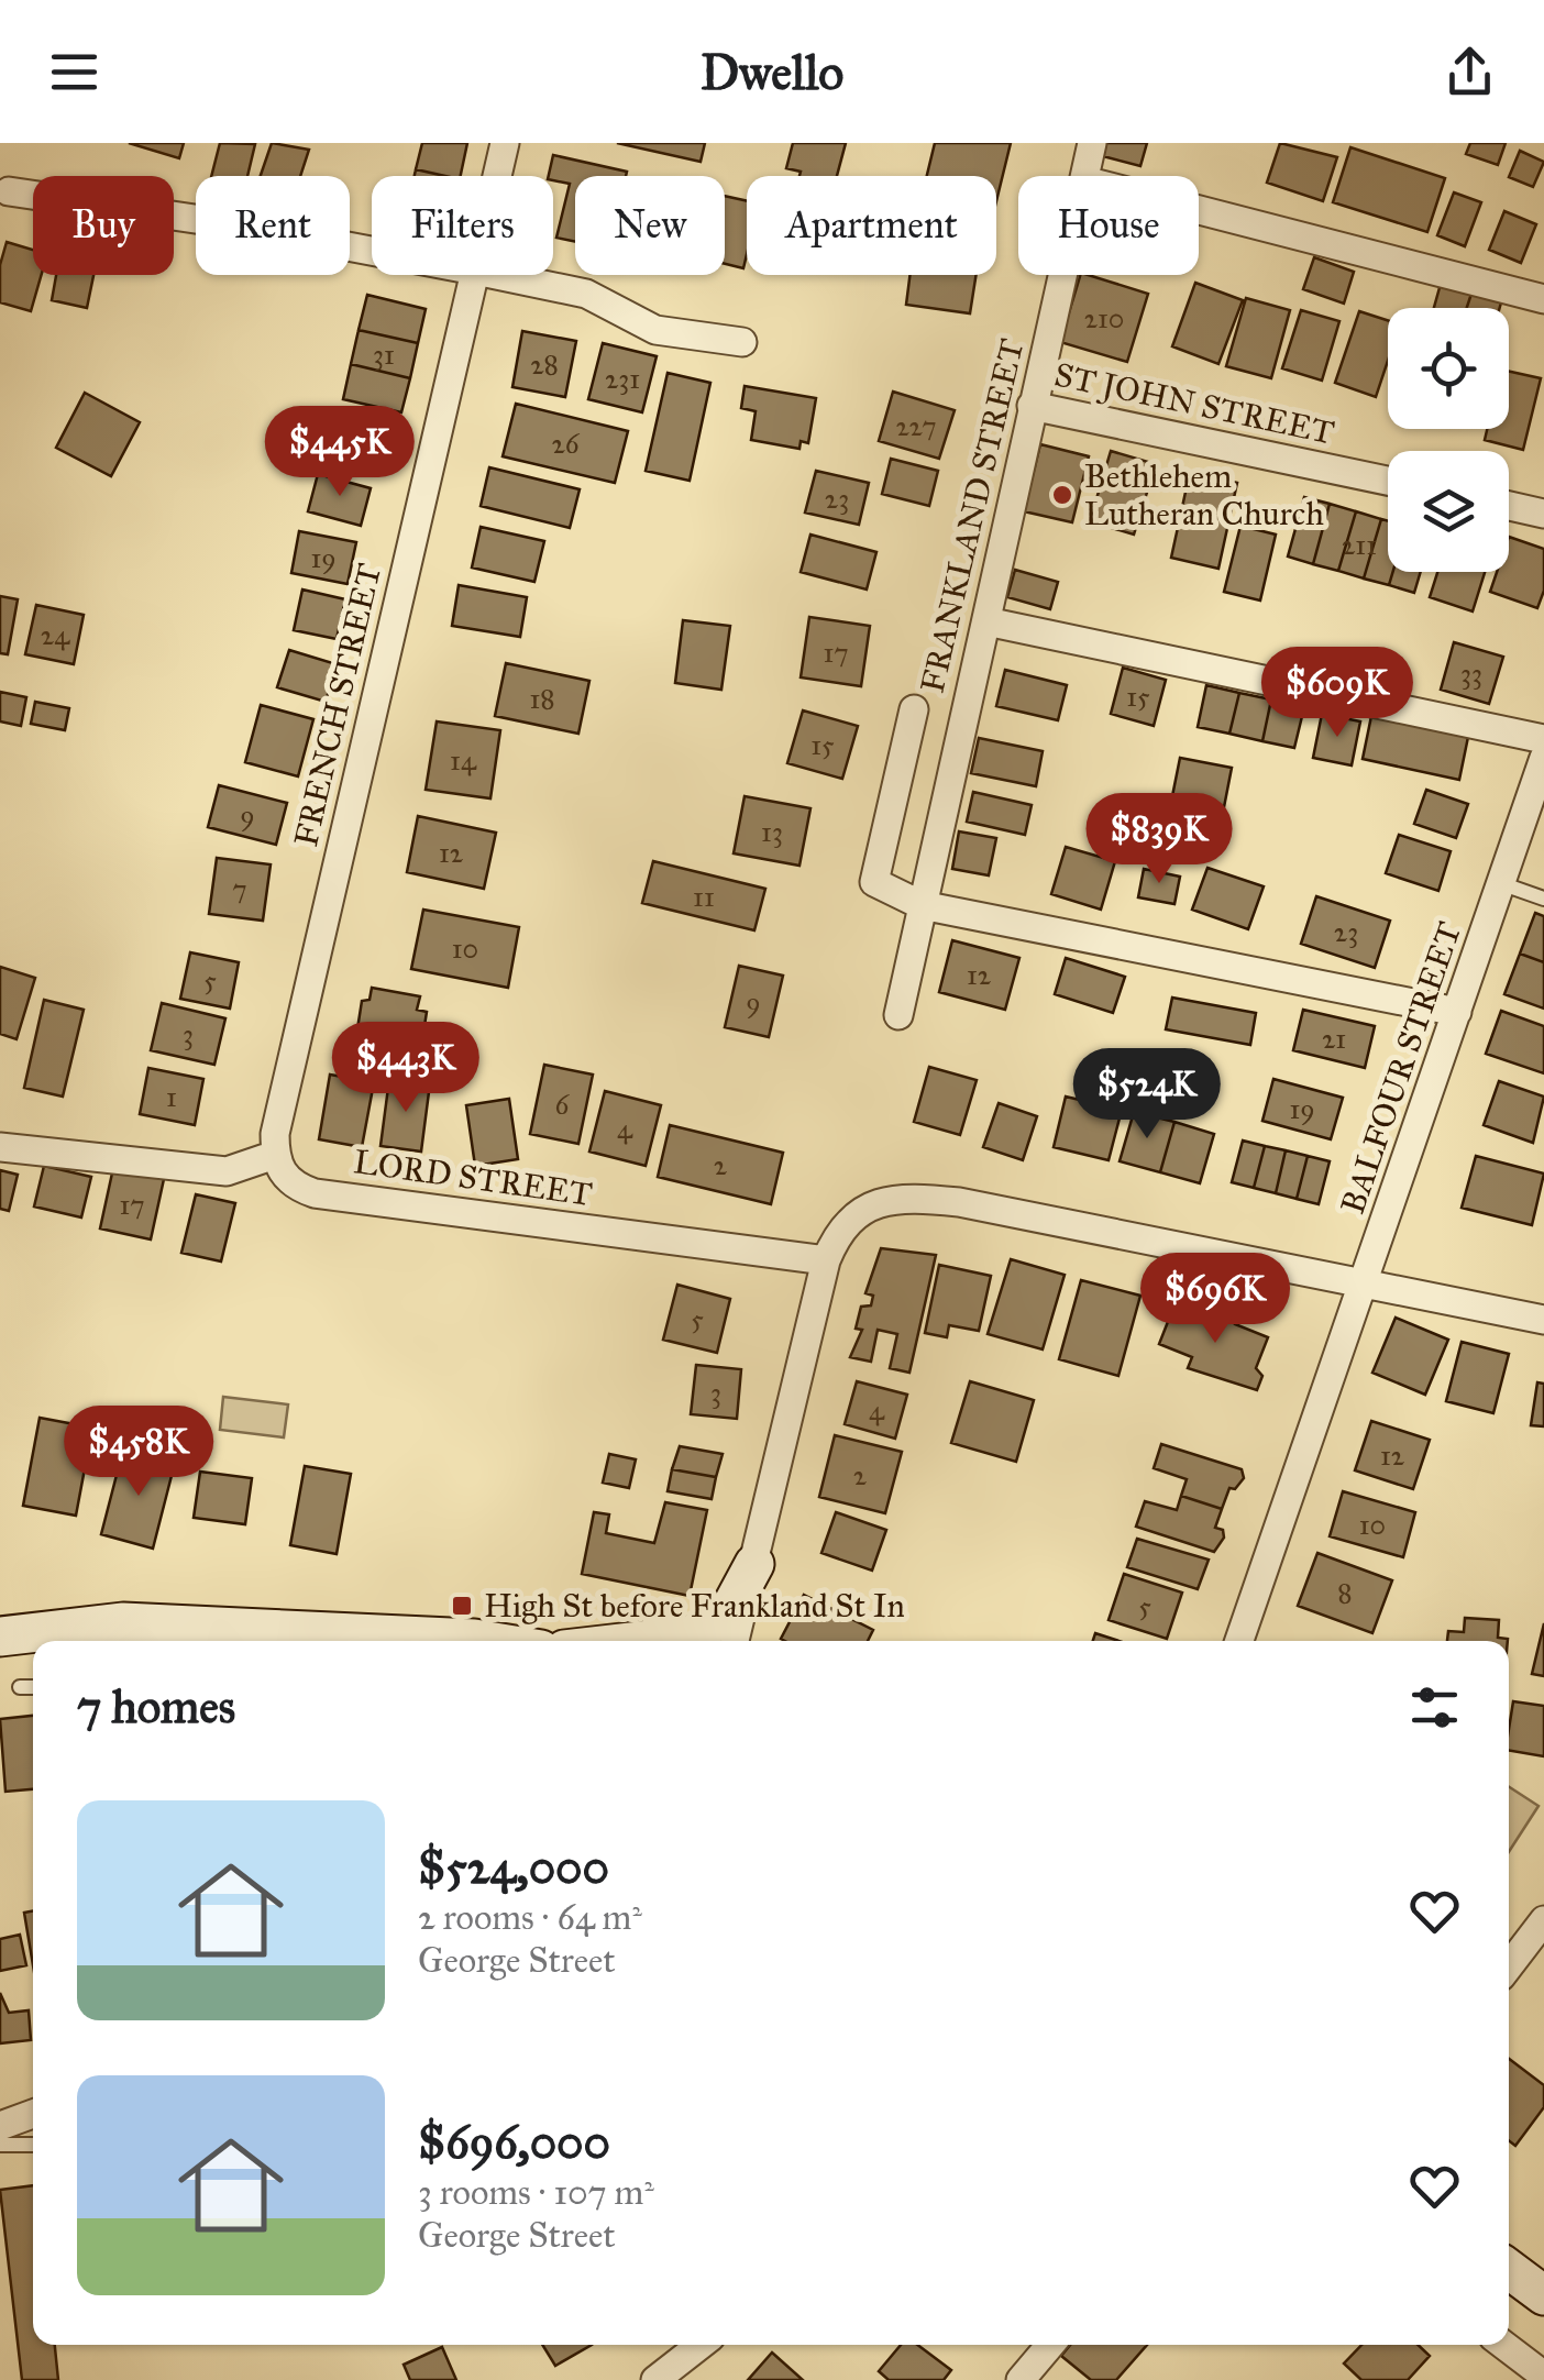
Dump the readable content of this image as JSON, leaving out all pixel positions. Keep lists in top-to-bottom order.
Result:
{
  "streets": {
    "street": [
      "ST JOHN STREET",
      "FRANKLAND STREET",
      "FRENCH STREET",
      "BALFOUR STREET",
      "LORD STREET"
    ]
  },
  "crossings": [
    ["ST JOHN STREET", "FRANKLAND STREET"],
    ["FRENCH STREET", "LORD STREET"]
  ],
  "places": {
    "other": ["Bethlehem Lutheran Church"],
    "transit": ["High St before Frankland St In"]
  },
  "house_numbers": [
    "210",
    "31",
    "28",
    "231",
    "227",
    "26",
    "23",
    "211",
    "19",
    "24",
    "17",
    "33",
    "15",
    "18",
    "15",
    "14",
    "9",
    "13",
    "12",
    "7",
    "11",
    "23",
    "10",
    "12",
    "5",
    "9",
    "3",
    "21",
    "1",
    "6",
    "19",
    "4",
    "2",
    "17",
    "5",
    "3",
    "4",
    "12",
    "2",
    "10",
    "8",
    "5"
  ],
  "page": {
    "header": "Dwello",
    "chip": [
      "Buy",
      "Rent",
      "Filters",
      "New",
      "Apartment",
      "House"
    ],
    "price": [
      "$445K",
      "$609K",
      "$839K",
      "$443K",
      "$524K",
      "$696K",
      "$458K"
    ],
    "heading": "7 homes",
    "list": [
      {
        "name": "$524,000",
        "note": "2 rooms · 64 m² · George Street"
      },
      {
        "name": "$696,000",
        "note": "3 rooms · 107 m² · George Street"
      }
    ]
  }
}
